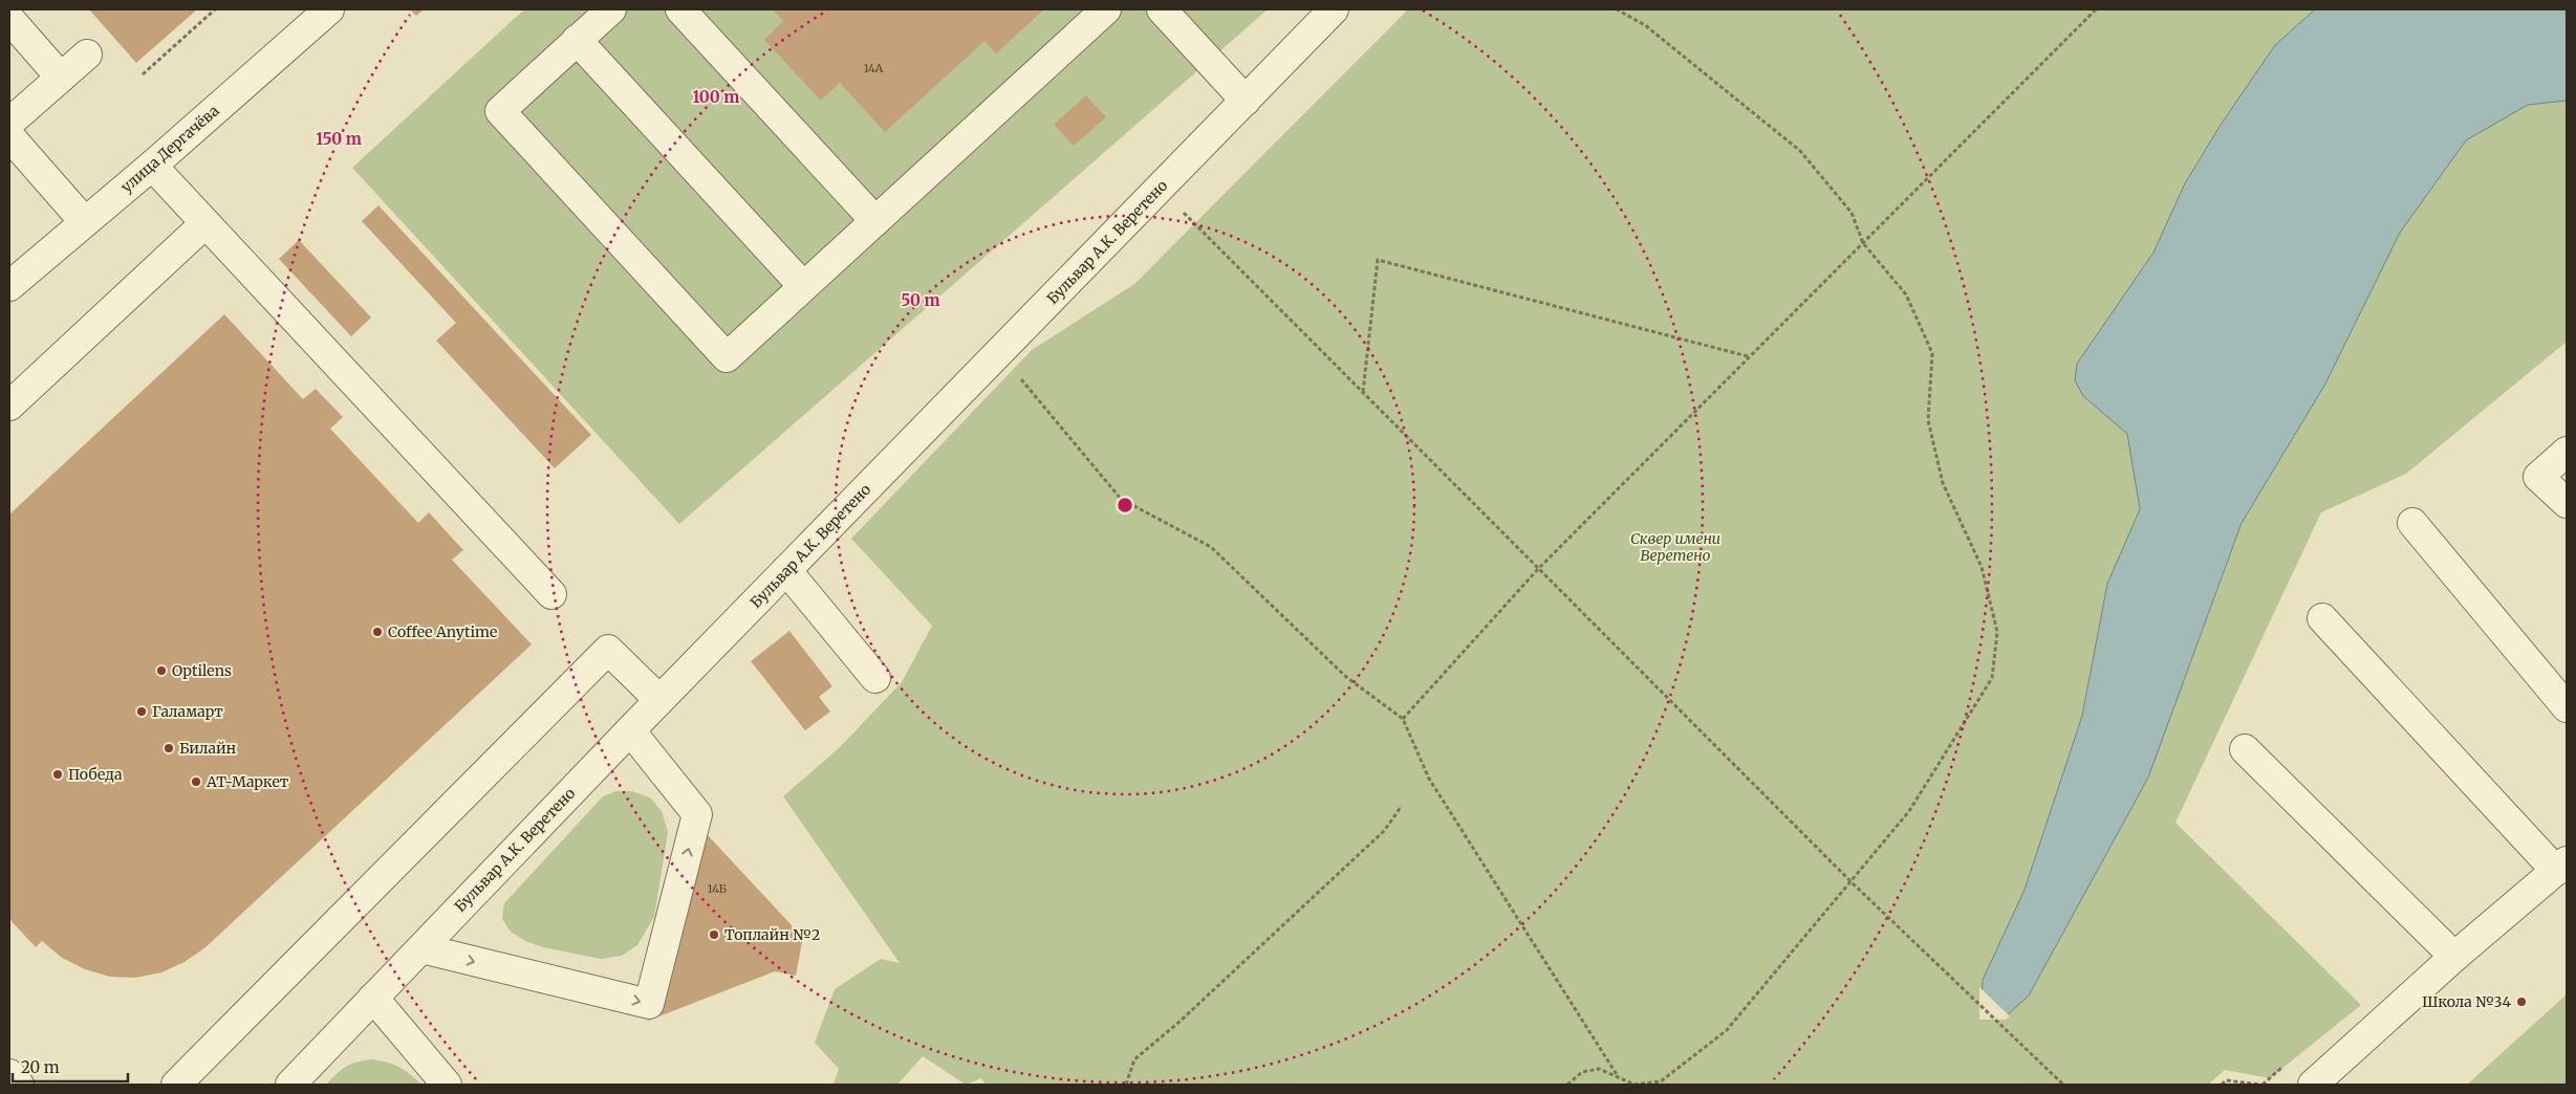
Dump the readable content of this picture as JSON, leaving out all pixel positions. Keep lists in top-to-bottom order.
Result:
{
  "streets": {
    "street": ["улица Дергачёва", "Бульвар А.К. Веретено"]
  },
  "parks": ["Сквер имени Веретено"],
  "places": [
    "Coffee Anytime",
    "Optilens",
    "Галамарт",
    "Билайн",
    "Победа",
    "АТ-Маркет",
    "Топлайн №2",
    "Школа №34"
  ],
  "house_numbers": ["14А", "14Б"],
  "scale_bar": "20 m",
  "rings": ["100 m", "150 m", "50 m"]
}
